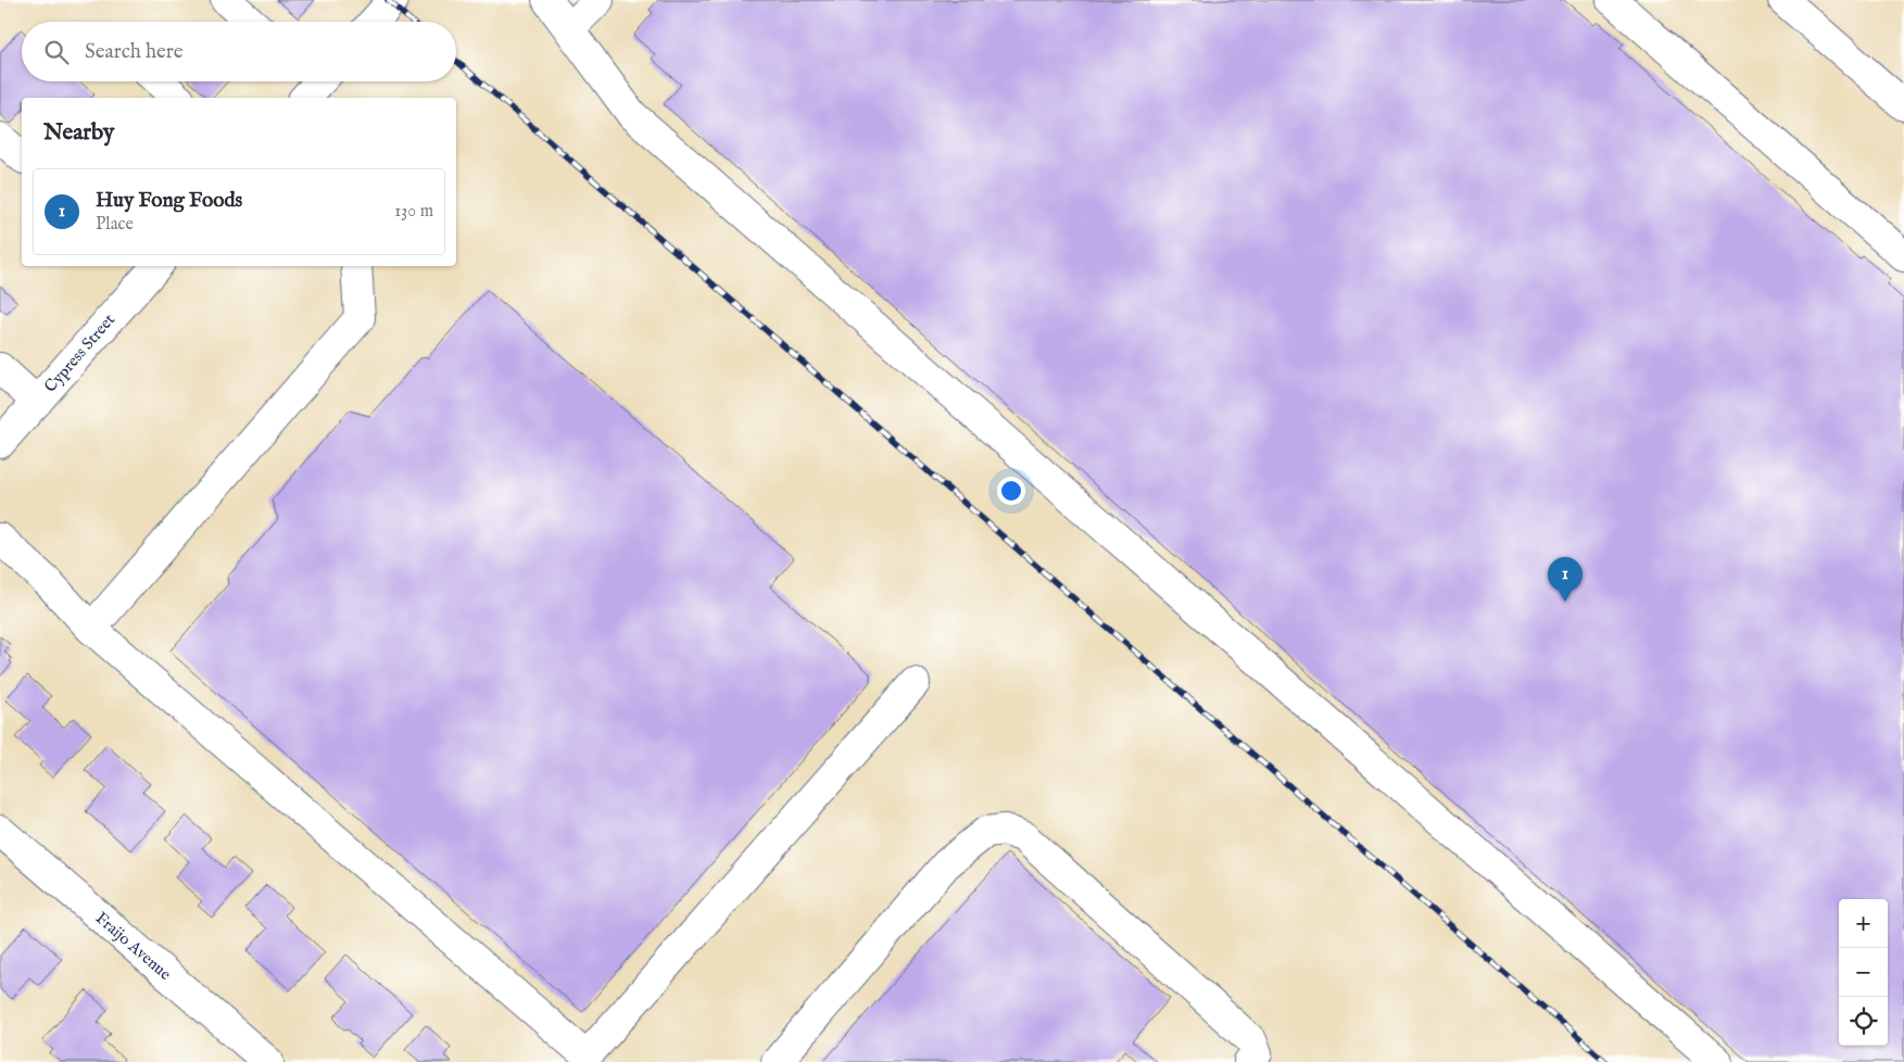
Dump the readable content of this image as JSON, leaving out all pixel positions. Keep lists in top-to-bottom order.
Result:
{
  "streets": {
    "street": ["Cypress Street", "Fraijo Avenue"]
  },
  "page": {
    "search": "Search here",
    "heading": "Nearby",
    "list": [
      {
        "mark": "1",
        "name": "Huy Fong Foods",
        "note": "Place",
        "value": "130 m"
      }
    ],
    "pins": "1",
    "map_buttons": ["+", "−"]
  }
}
